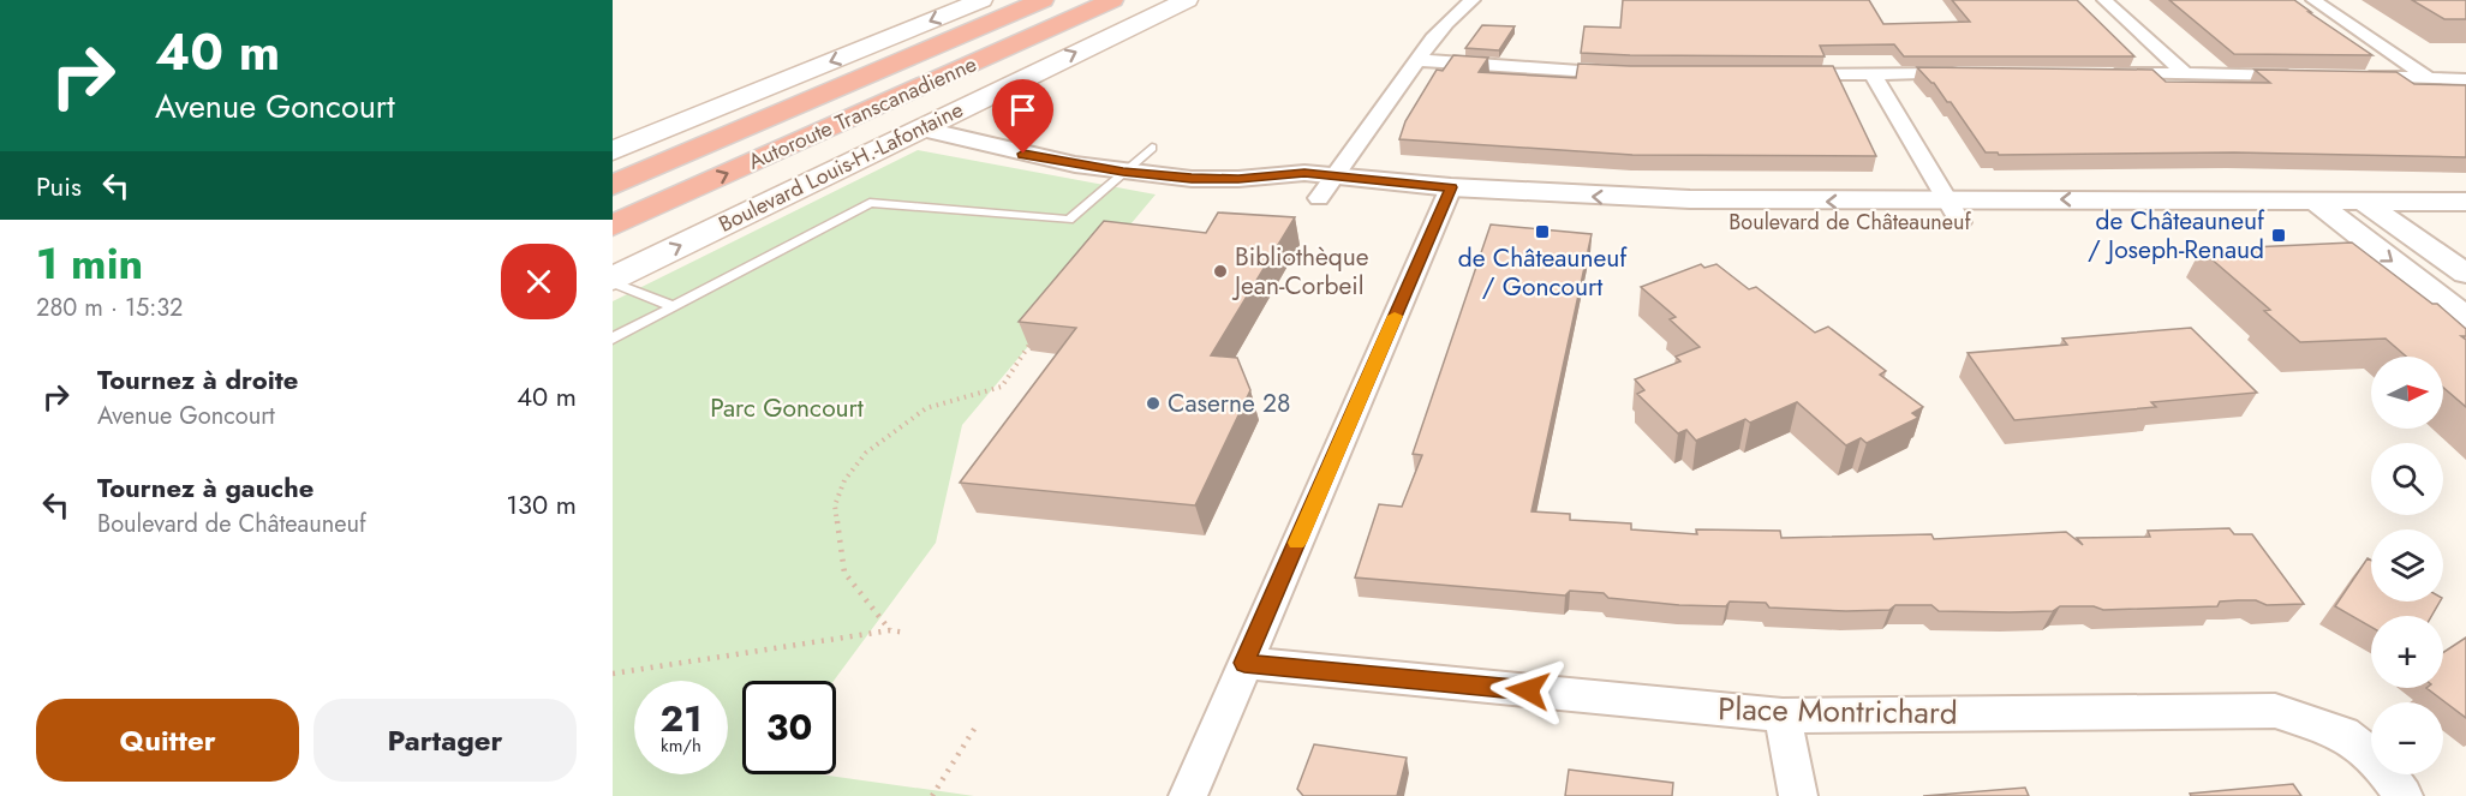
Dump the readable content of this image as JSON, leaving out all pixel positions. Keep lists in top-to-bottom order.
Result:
{
  "streets": {
    "highway": ["Autoroute Transcanadienne"],
    "main road": ["Boulevard Louis-H.-Lafontaine"],
    "street": ["Boulevard de Châteauneuf", "Place Montrichard"]
  },
  "crossings": [
    ["Boulevard Louis-H.-Lafontaine", "Boulevard de Châteauneuf"]
  ],
  "parks": ["Parc Goncourt"],
  "places": {
    "transit": ["de Châteauneuf / Goncourt", "de Châteauneuf / Joseph-Renaud"],
    "other": ["Bibliothèque Jean-Corbeil", "Caserne 28"]
  },
  "north": "right",
  "page": {
    "turn": ["40 m", "Avenue Goncourt"],
    "then": "Puis",
    "heading": ["1 min", "280 m · 15:32"],
    "list": [
      {
        "name": "Tournez à droite",
        "note": "Avenue Goncourt",
        "value": "40 m"
      },
      {
        "name": "Tournez à gauche",
        "note": "Boulevard de Châteauneuf",
        "value": "130 m"
      }
    ],
    "map_buttons": ["+", "−"],
    "speed": "21 km/h",
    "limit": "30",
    "buttons": ["Quitter", "Partager"]
  }
}
